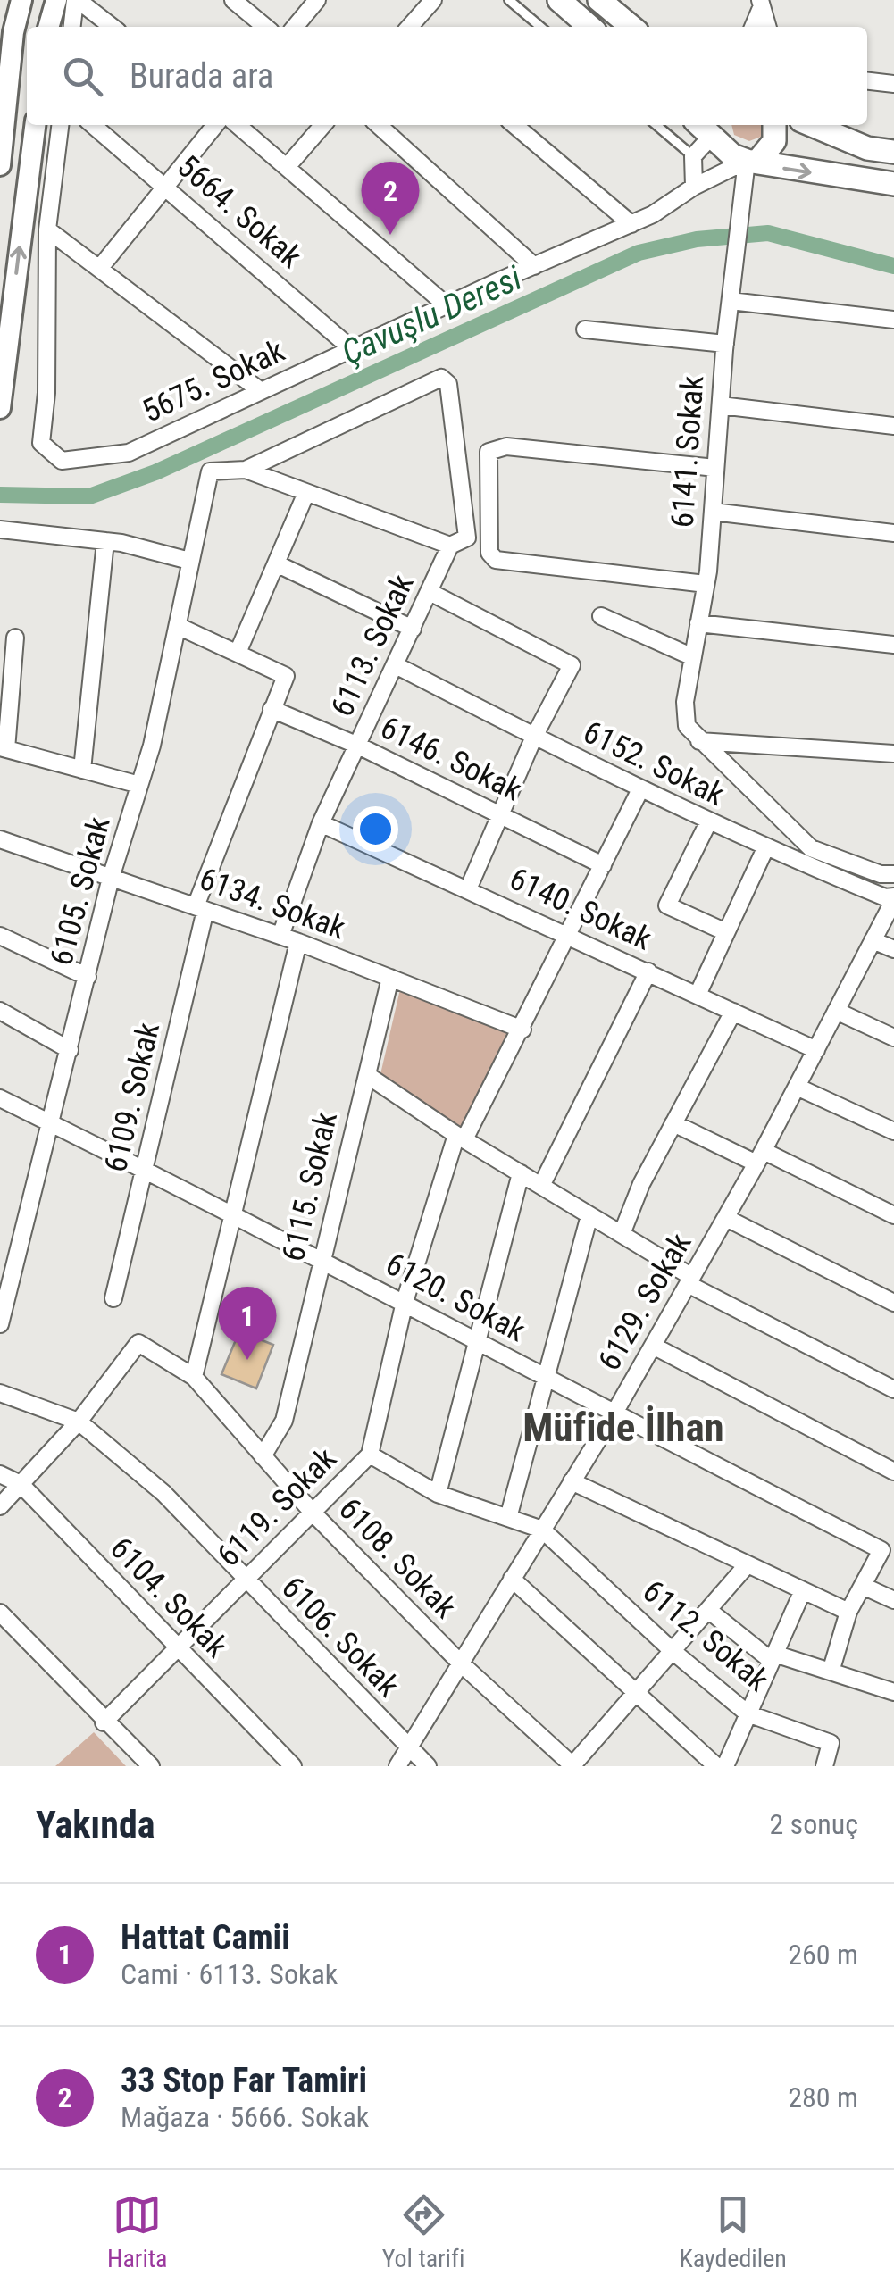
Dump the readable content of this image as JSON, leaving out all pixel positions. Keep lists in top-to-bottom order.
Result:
{
  "streets": {
    "street": [
      "5664. Sokak",
      "5675. Sokak",
      "6141. Sokak",
      "6113. Sokak",
      "6146. Sokak",
      "6152. Sokak",
      "6105. Sokak",
      "6134. Sokak",
      "6140. Sokak",
      "6109. Sokak",
      "6115. Sokak",
      "6120. Sokak",
      "6129. Sokak",
      "6119. Sokak",
      "6108. Sokak",
      "6104. Sokak",
      "6112. Sokak",
      "6106. Sokak"
    ]
  },
  "crossings": [
    ["5664. Sokak", "5675. Sokak"],
    ["5675. Sokak", "6141. Sokak"],
    ["6113. Sokak", "6146. Sokak"],
    ["6113. Sokak", "6152. Sokak"],
    ["6113. Sokak", "6105. Sokak"],
    ["6113. Sokak", "6134. Sokak"],
    ["6113. Sokak", "6140. Sokak"],
    ["6146. Sokak", "6109. Sokak"],
    ["6146. Sokak", "6119. Sokak"],
    ["6152. Sokak", "6129. Sokak"],
    ["6152. Sokak", "6119. Sokak"],
    ["6105. Sokak", "6134. Sokak"],
    ["6105. Sokak", "6120. Sokak"],
    ["6134. Sokak", "6109. Sokak"],
    ["6134. Sokak", "6115. Sokak"],
    ["6134. Sokak", "6119. Sokak"],
    ["6140. Sokak", "6129. Sokak"],
    ["6140. Sokak", "6119. Sokak"],
    ["6109. Sokak", "6120. Sokak"],
    ["6115. Sokak", "6120. Sokak"],
    ["6115. Sokak", "6108. Sokak"],
    ["6120. Sokak", "6129. Sokak"],
    ["6120. Sokak", "6119. Sokak"],
    ["6129. Sokak", "6108. Sokak"],
    ["6129. Sokak", "6112. Sokak"],
    ["6129. Sokak", "6106. Sokak"],
    ["6119. Sokak", "6108. Sokak"],
    ["6119. Sokak", "6104. Sokak"],
    ["6119. Sokak", "6106. Sokak"],
    ["6108. Sokak", "6106. Sokak"]
  ],
  "districts": ["Müfide İlhan"],
  "water": ["Çavuşlu Deresi"],
  "page": {
    "search": "Burada ara",
    "pins": ["2", "1"],
    "heading": ["Yakında", "2 sonuç"],
    "list": [
      {
        "mark": "1",
        "name": "Hattat Camii",
        "note": "Cami · 6113. Sokak",
        "value": "260 m"
      },
      {
        "mark": "2",
        "name": "33 Stop Far Tamiri",
        "note": "Mağaza · 5666. Sokak",
        "value": "280 m"
      }
    ],
    "nav": ["Harita", "Yol tarifi", "Kaydedilen"]
  }
}
